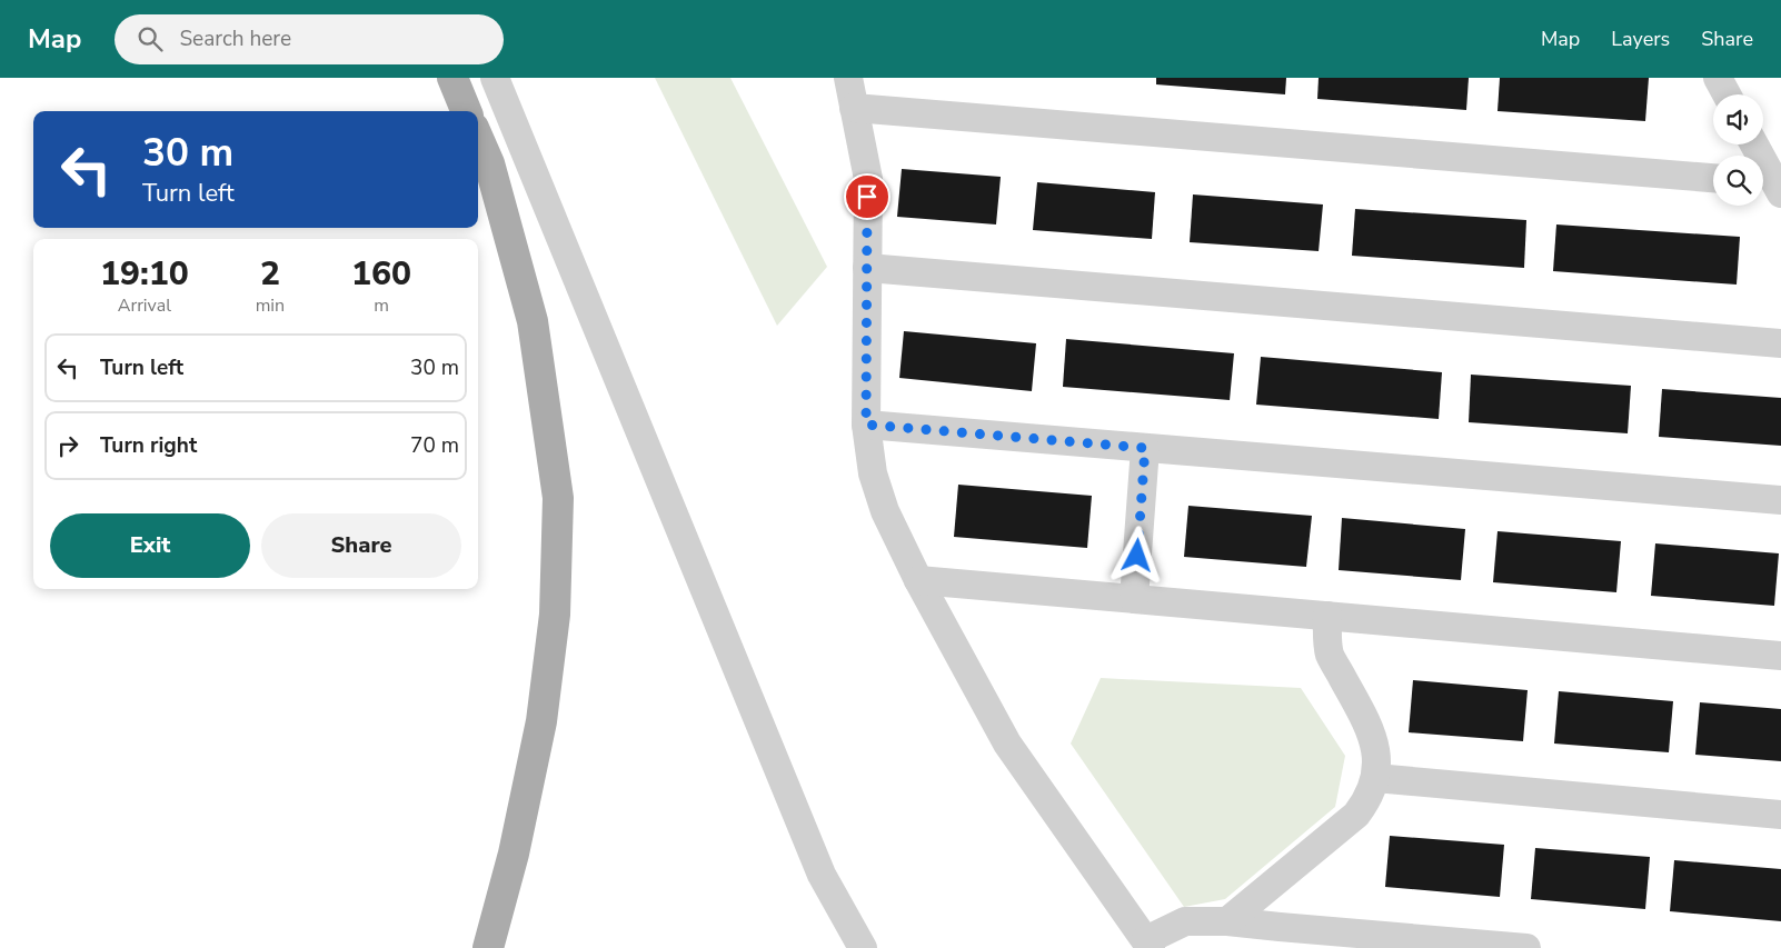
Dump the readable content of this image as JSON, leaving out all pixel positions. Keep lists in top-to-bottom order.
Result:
{
  "page": {
    "header": "Map",
    "search": "Search here",
    "nav": ["Map", "Layers", "Share"],
    "turn": ["30 m", "Turn left"],
    "eta": [
      "19:10",
      "Arrival",
      "2",
      "min",
      "160",
      "m"
    ],
    "list": [
      {
        "name": "Turn left",
        "value": "30 m"
      },
      {
        "name": "Turn right",
        "value": "70 m"
      }
    ],
    "buttons": ["Exit", "Share"]
  }
}
